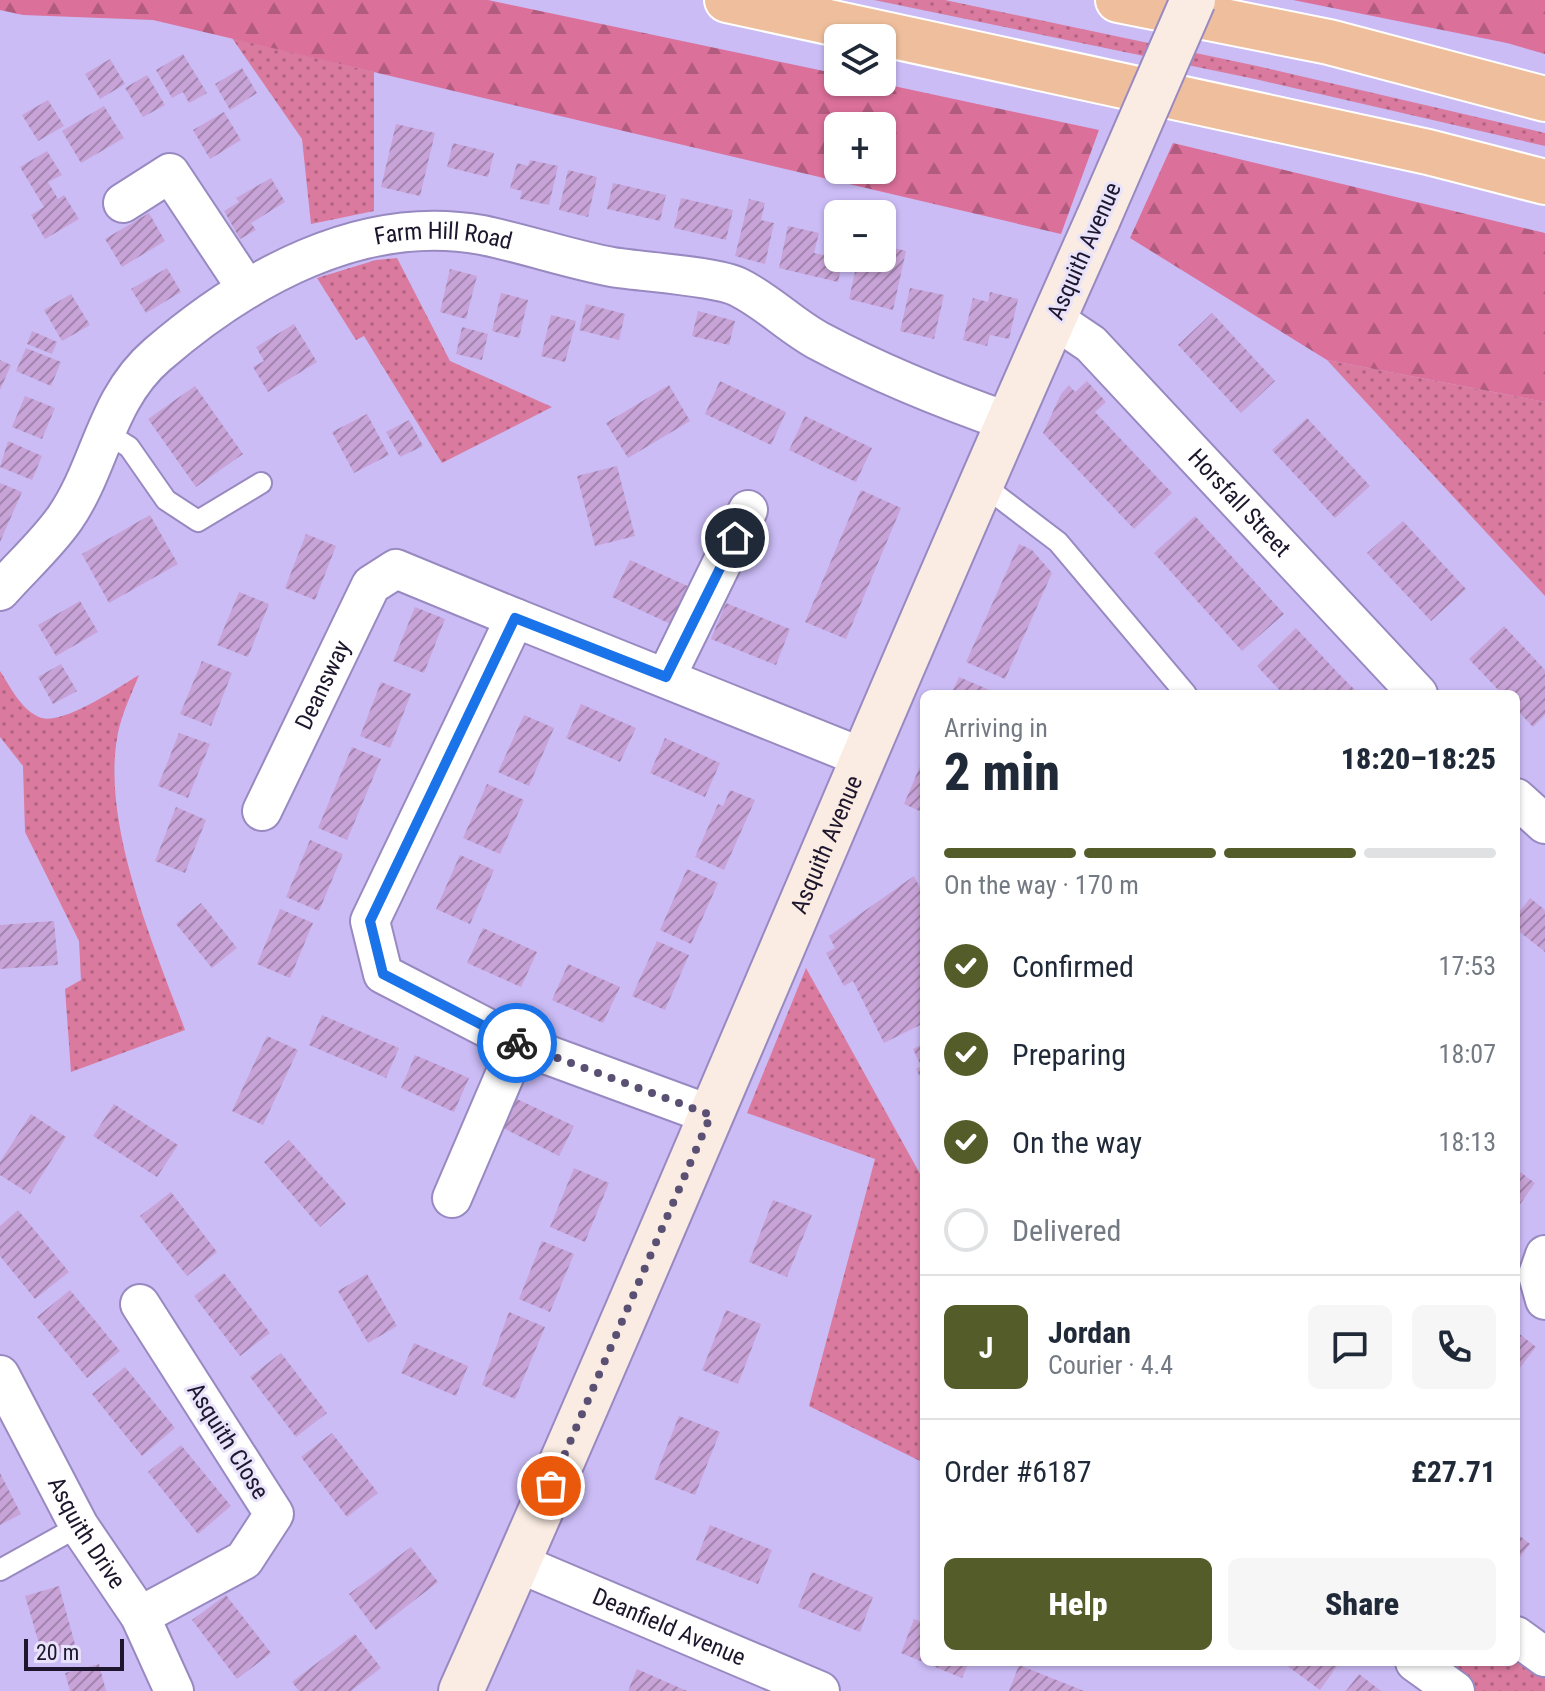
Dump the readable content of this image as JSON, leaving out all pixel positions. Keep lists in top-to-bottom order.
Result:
{
  "streets": {
    "main road": ["Asquith Avenue"],
    "street": [
      "Farm Hill Road",
      "Horsfall Street",
      "Deansway",
      "Asquith Close",
      "Asquith Drive",
      "Deanfield Avenue"
    ]
  },
  "crossings": [
    ["Farm Hill Road", "Asquith Avenue"],
    ["Asquith Avenue", "Horsfall Street"],
    ["Asquith Avenue", "Deansway"],
    ["Asquith Avenue", "Deanfield Avenue"],
    ["Asquith Close", "Asquith Drive"]
  ],
  "scale_bar": "20 m",
  "page": {
    "map_buttons": ["+", "−"],
    "heading": ["2 min", "Arriving in", "18:20–18:25"],
    "panel": [
      "Jordan",
      "Courier · 4.4",
      "Order #6187",
      "£27.71"
    ],
    "bar": "On the way · 170 m",
    "list": [
      ["Confirmed", "17:53"],
      ["Preparing", "18:07"],
      ["On the way", "18:13"],
      "Delivered"
    ],
    "round": "J",
    "buttons": ["Help", "Share"],
    "scale": "20 m"
  }
}
